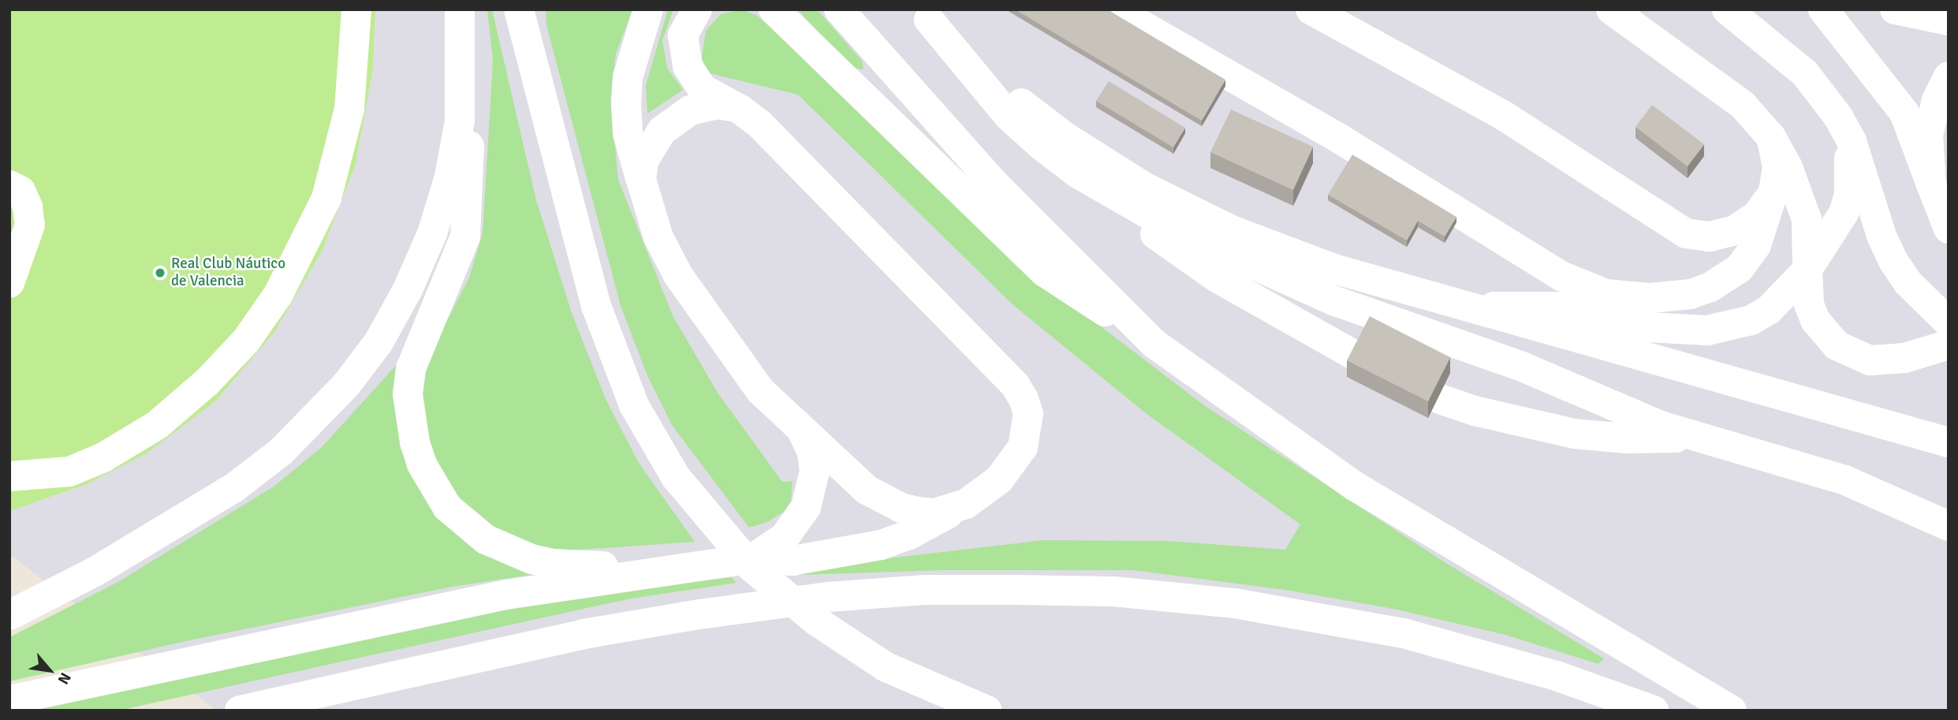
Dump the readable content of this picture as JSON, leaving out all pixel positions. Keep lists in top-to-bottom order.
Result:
{
  "places": ["Real Club Náutico de Valencia"],
  "north": "bottom right"
}
